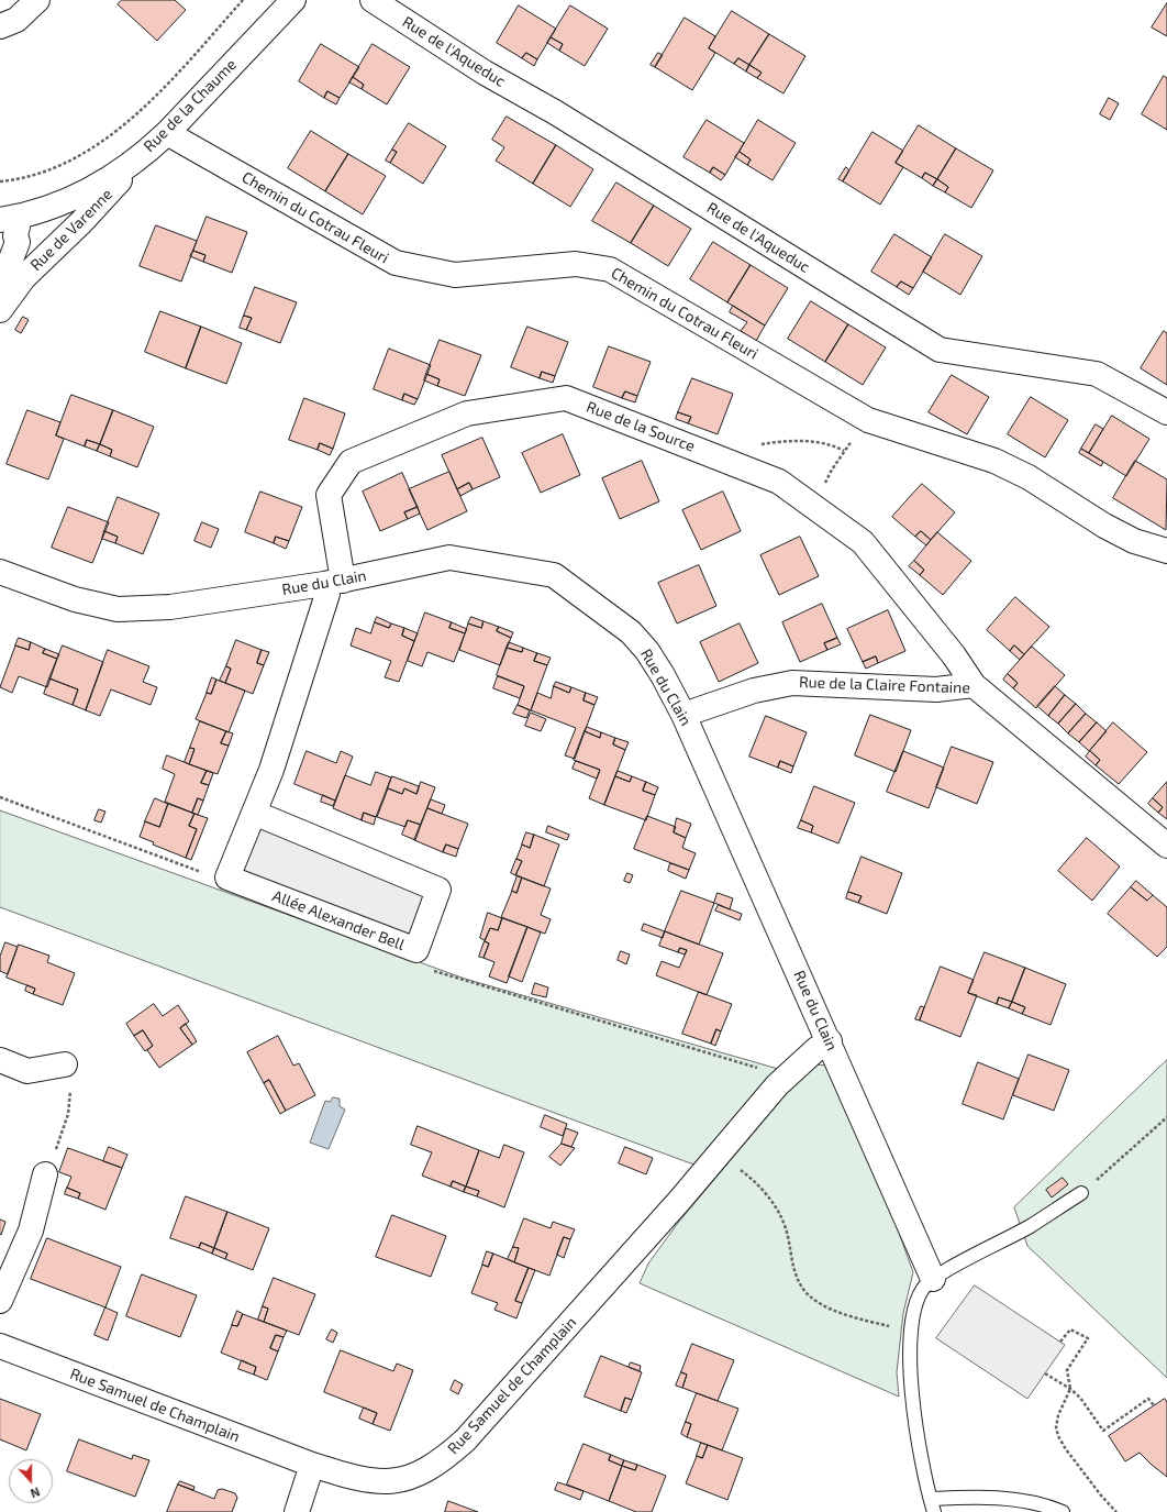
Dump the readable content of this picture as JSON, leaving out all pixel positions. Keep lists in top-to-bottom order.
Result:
{
  "streets": {
    "street": [
      "Rue de l'Aqueduc",
      "Rue de la Chaume",
      "Chemin du Cotrau Fleuri",
      "Rue de Varenne",
      "Rue de la Source",
      "Rue du Clain",
      "Rue de la Claire Fontaine",
      "Allée Alexander Bell",
      "Rue Samuel de Champlain"
    ]
  },
  "crossings": [
    ["Rue de la Chaume", "Chemin du Cotrau Fleuri"],
    ["Rue de la Chaume", "Rue de Varenne"],
    ["Rue de la Source", "Rue du Clain"],
    ["Rue de la Source", "Rue de la Claire Fontaine"],
    ["Rue du Clain", "Rue de la Claire Fontaine"],
    ["Rue du Clain", "Rue Samuel de Champlain"]
  ],
  "north": "bottom"
}
